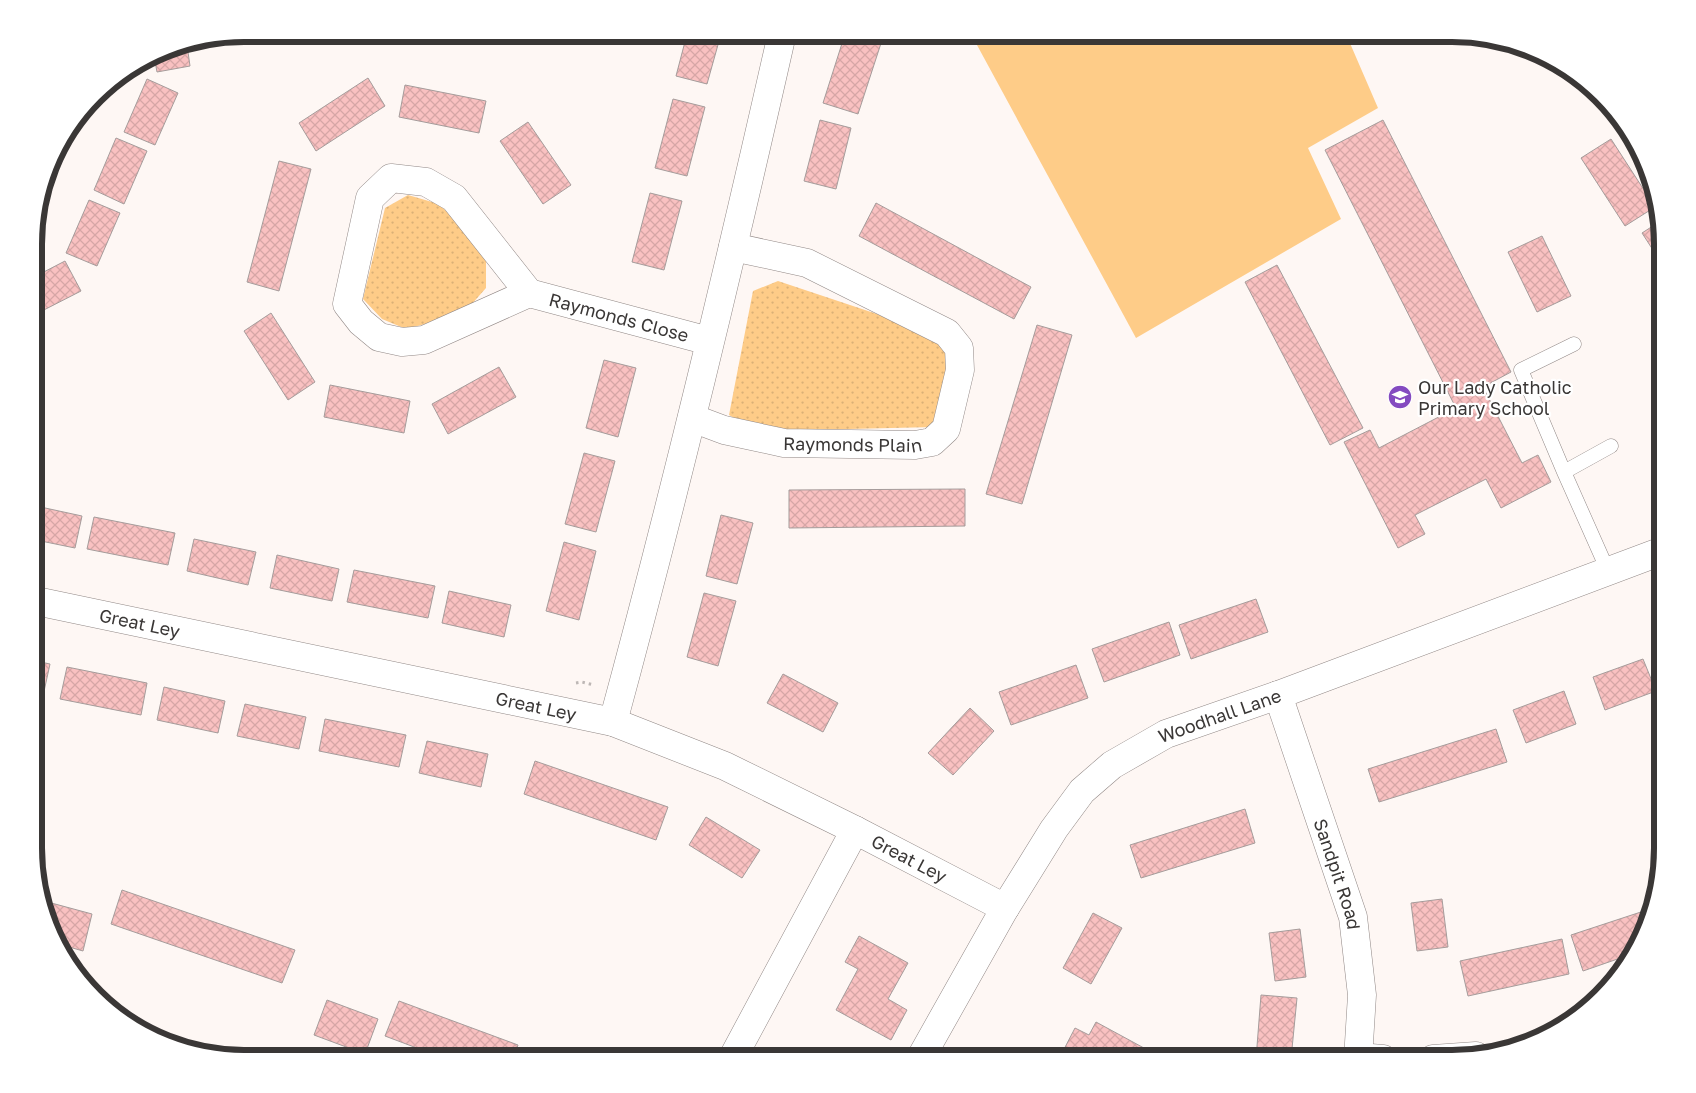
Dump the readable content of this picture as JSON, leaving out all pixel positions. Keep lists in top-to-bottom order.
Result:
{
  "streets": {
    "street": [
      "Raymonds Close",
      "Raymonds Plain",
      "Great Ley",
      "Woodhall Lane",
      "Sandpit Road"
    ]
  },
  "crossings": [
    ["Great Ley", "Woodhall Lane"],
    ["Woodhall Lane", "Sandpit Road"]
  ],
  "places": {
    "school or university": ["Our Lady Catholic Primary School"]
  }
}
